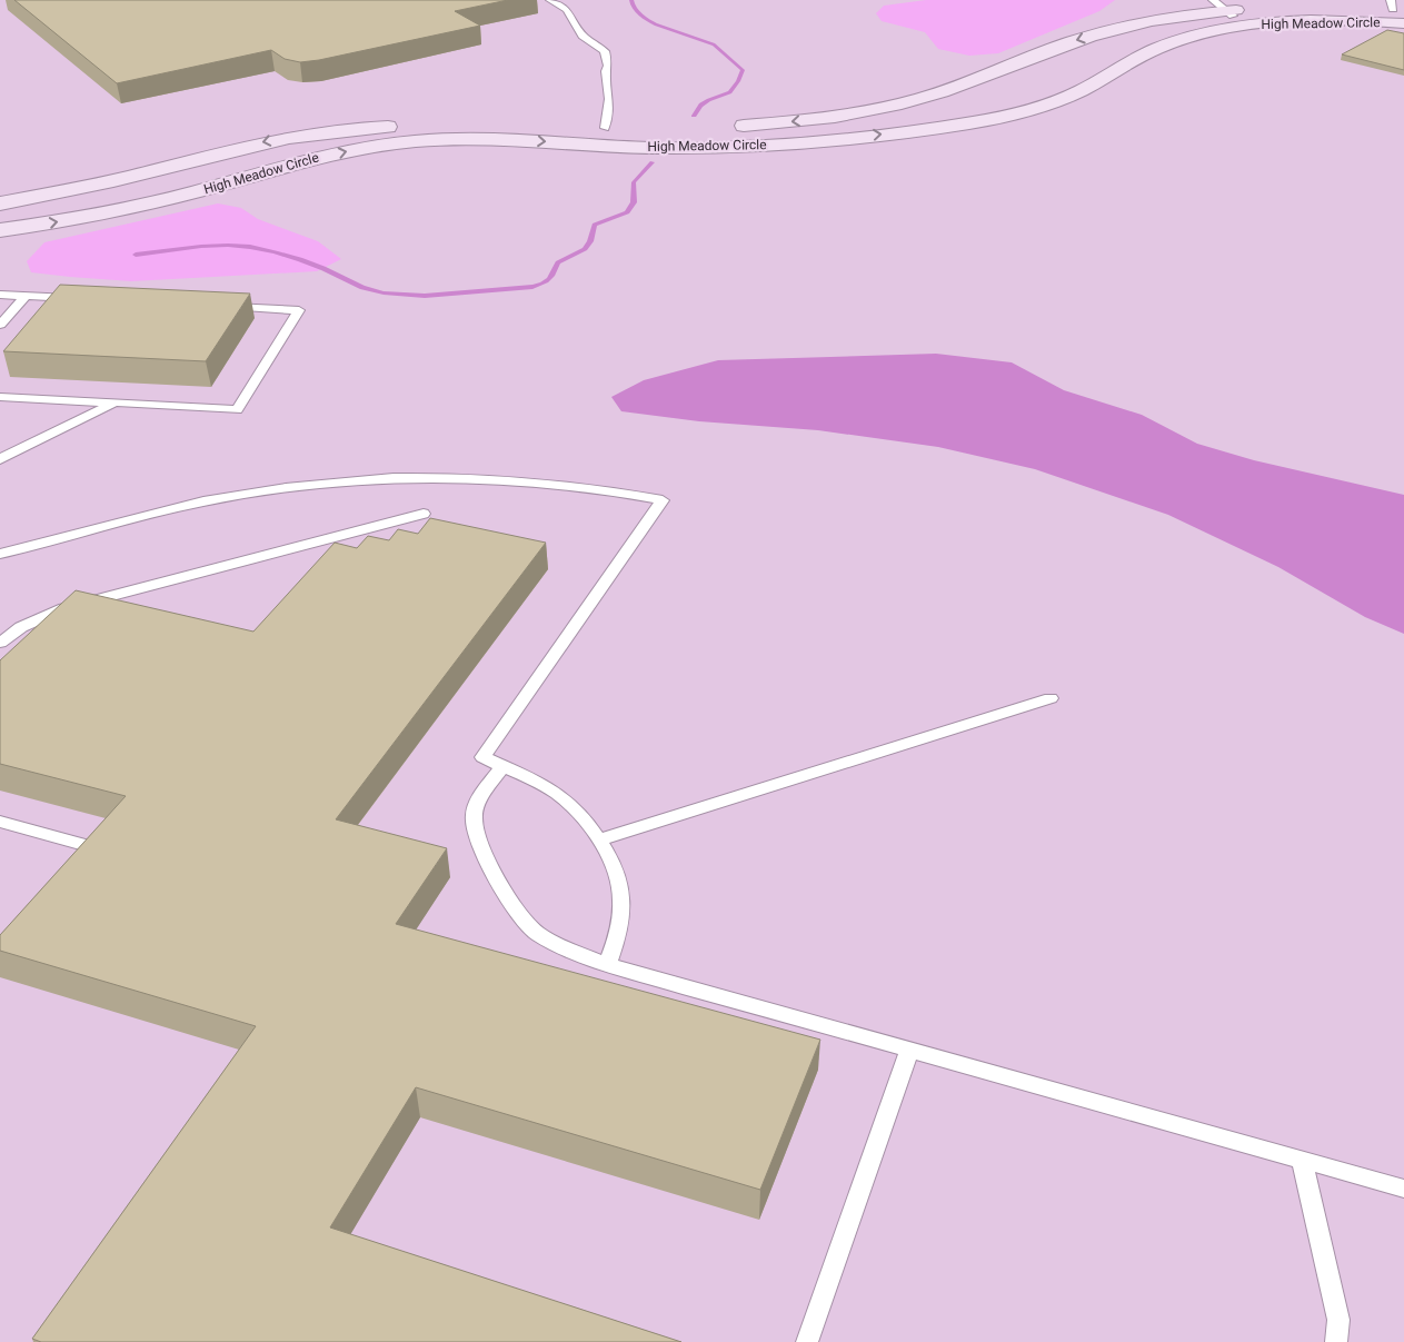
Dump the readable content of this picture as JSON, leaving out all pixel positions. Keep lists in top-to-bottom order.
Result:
{
  "streets": {
    "street": ["High Meadow Circle"]
  }
}
